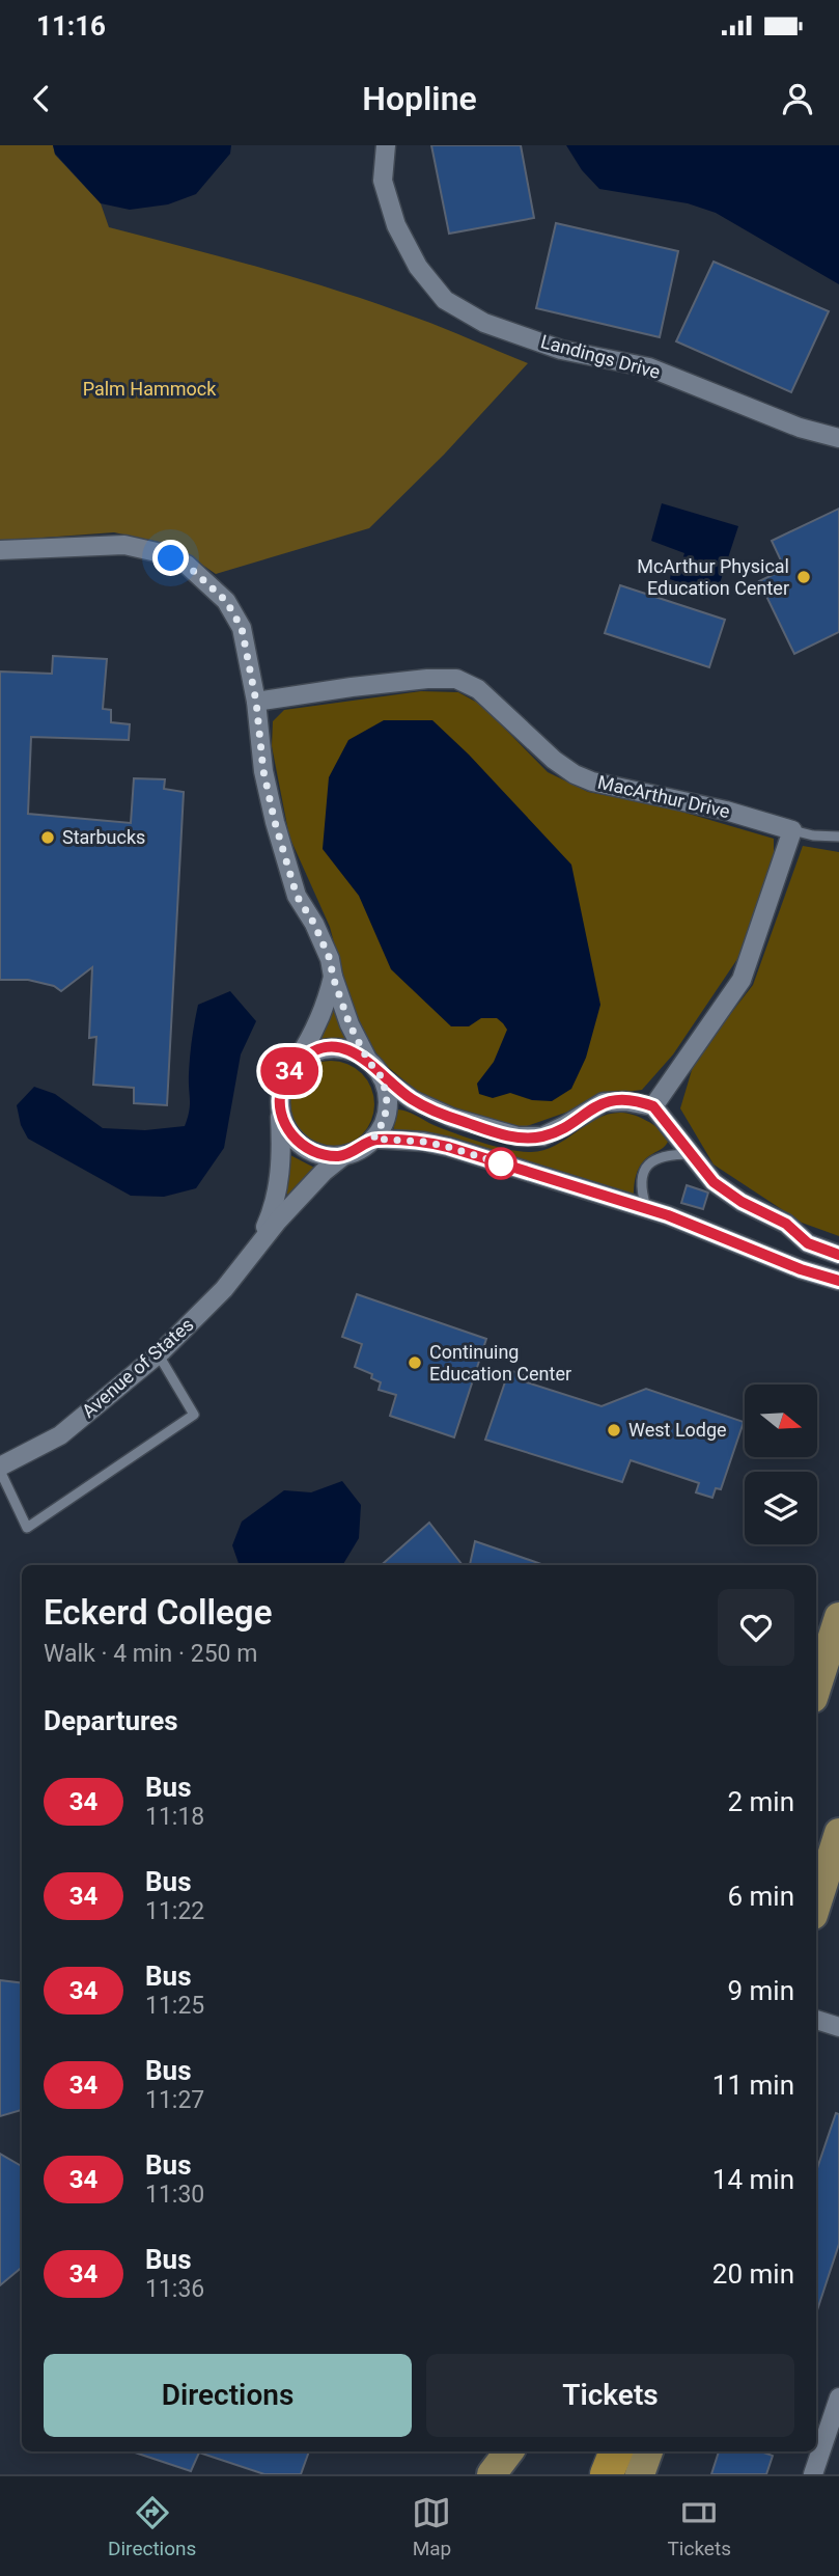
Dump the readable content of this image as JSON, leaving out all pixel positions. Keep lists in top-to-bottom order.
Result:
{
  "streets": {
    "street": ["Landings Drive", "MacArthur Drive", "Avenue of States"]
  },
  "parks": ["Palm Hammock"],
  "places": [
    "McArthur Physical Education Center",
    "Starbucks",
    "Continuing Education Center",
    "West Lodge"
  ],
  "lines": ["bus line 34"],
  "north": "right",
  "page": {
    "status": "11:16",
    "header": "Hopline",
    "on_map": "34",
    "heading": [
      ["Eckerd College", "Walk · 4 min · 250 m"],
      "Departures"
    ],
    "list": [
      {
        "mark": "34",
        "name": "Bus",
        "note": "11:18",
        "value": "2 min"
      },
      {
        "mark": "34",
        "name": "Bus",
        "note": "11:22",
        "value": "6 min"
      },
      {
        "mark": "34",
        "name": "Bus",
        "note": "11:25",
        "value": "9 min"
      },
      {
        "mark": "34",
        "name": "Bus",
        "note": "11:27",
        "value": "11 min"
      },
      {
        "mark": "34",
        "name": "Bus",
        "note": "11:30",
        "value": "14 min"
      },
      {
        "mark": "34",
        "name": "Bus",
        "note": "11:36",
        "value": "20 min"
      }
    ],
    "buttons": ["Directions", "Tickets"],
    "tabs": ["Directions", "Map", "Tickets"]
  }
}
